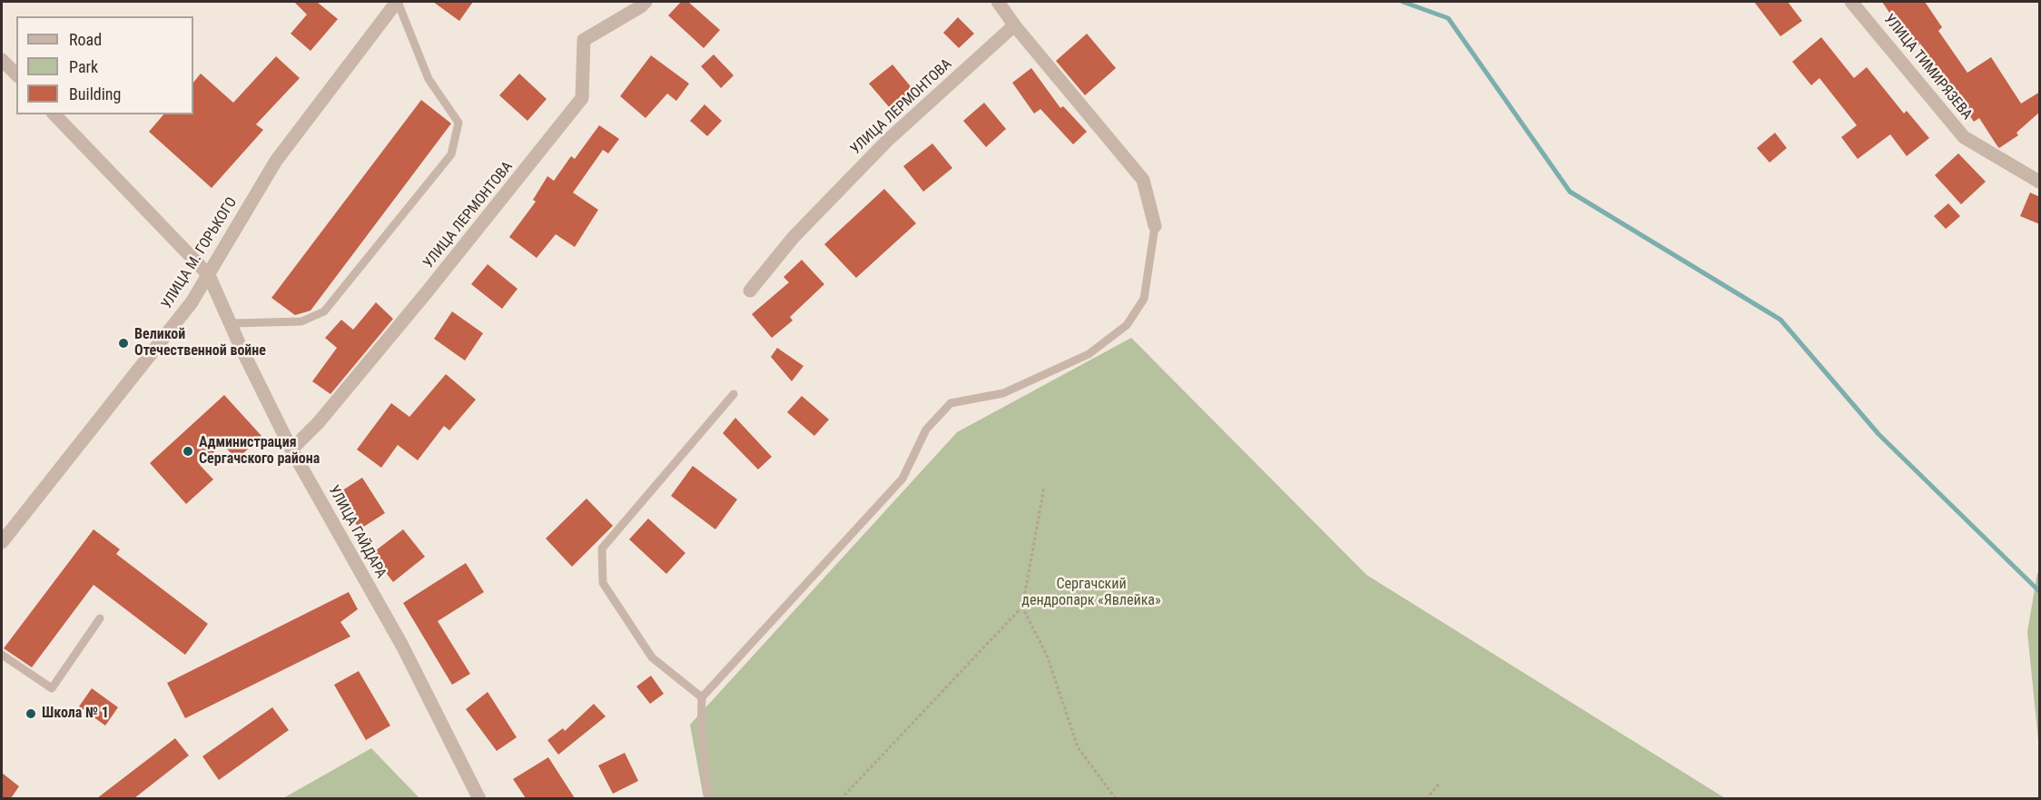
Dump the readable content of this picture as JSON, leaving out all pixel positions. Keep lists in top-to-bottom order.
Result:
{
  "streets": {
    "street": [
      "УЛИЦА ТИМИРЯЗЕВА",
      "УЛИЦА ЛЕРМОНТОВА",
      "УЛИЦА М. ГОРЬКОГО",
      "УЛИЦА ГАЙДАРА"
    ]
  },
  "crossings": [
    ["УЛИЦА ЛЕРМОНТОВА", "УЛИЦА ГАЙДАРА"],
    ["УЛИЦА М. ГОРЬКОГО", "УЛИЦА ГАЙДАРА"]
  ],
  "parks": ["Сергачский дендропарк «Явлейка»"],
  "places": ["Великой Отечественной войне", "Администрация Сергачского района", "Школа № 1"],
  "legend": ["Road", "Park", "Building"]
}
